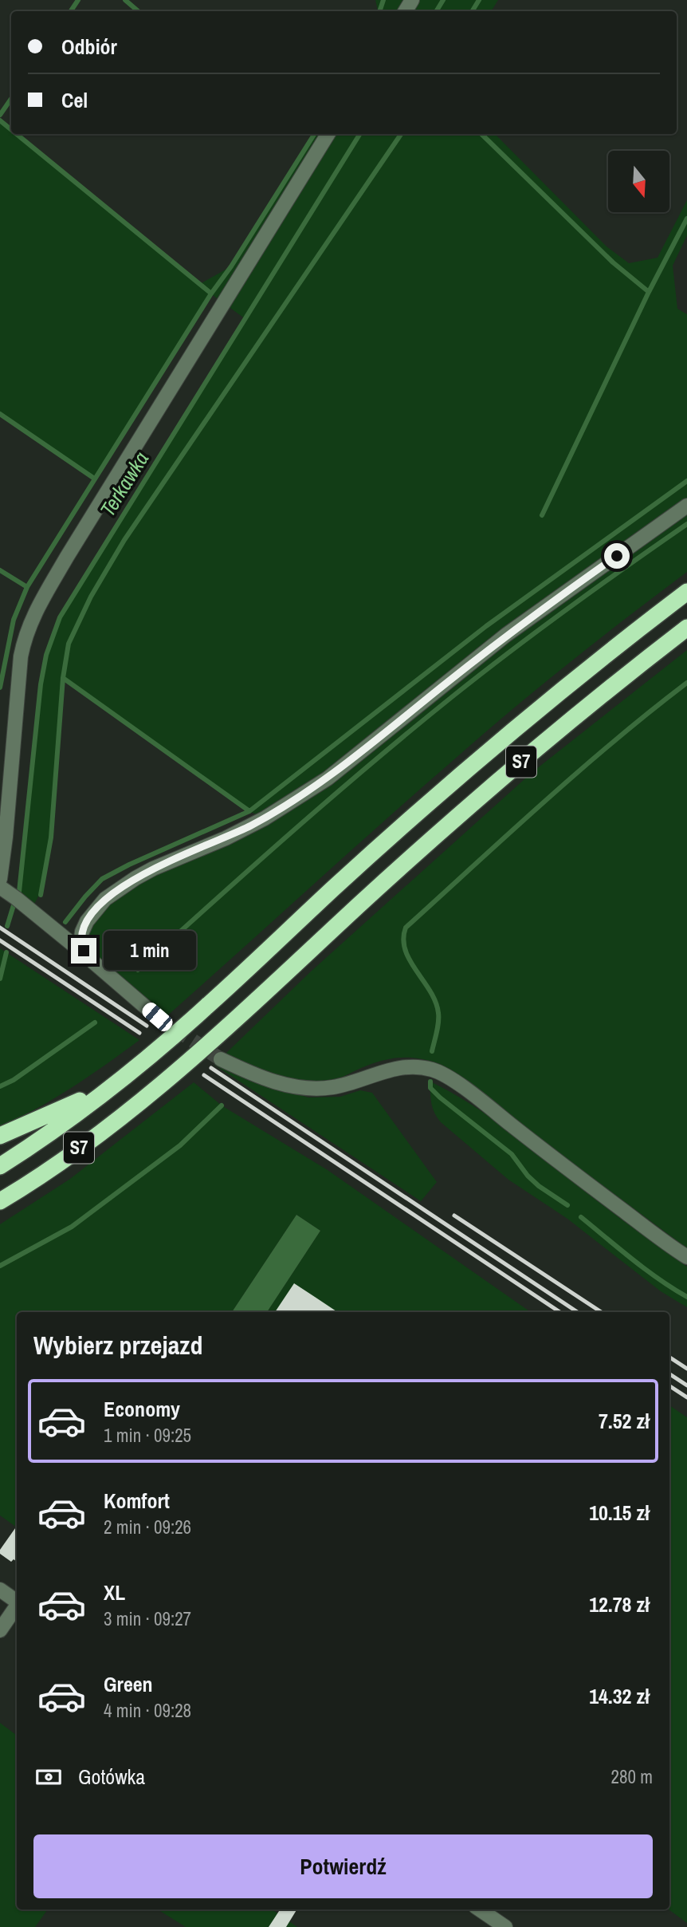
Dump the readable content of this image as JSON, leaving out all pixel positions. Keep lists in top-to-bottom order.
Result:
{
  "streets": {
    "highway": ["S7"]
  },
  "water": ["Terkawka"],
  "north": "bottom",
  "page": {
    "banner": ["Odbiór", "Cel"],
    "bubble": "1 min",
    "heading": "Wybierz przejazd",
    "list": [
      {
        "name": "Economy",
        "note": "1 min · 09:25",
        "value": "7.52 zł"
      },
      {
        "name": "Komfort",
        "note": "2 min · 09:26",
        "value": "10.15 zł"
      },
      {
        "name": "XL",
        "note": "3 min · 09:27",
        "value": "12.78 zł"
      },
      {
        "name": "Green",
        "note": "4 min · 09:28",
        "value": "14.32 zł"
      }
    ],
    "pay": ["Gotówka", "280 m"],
    "buttons": "Potwierdź"
  }
}
